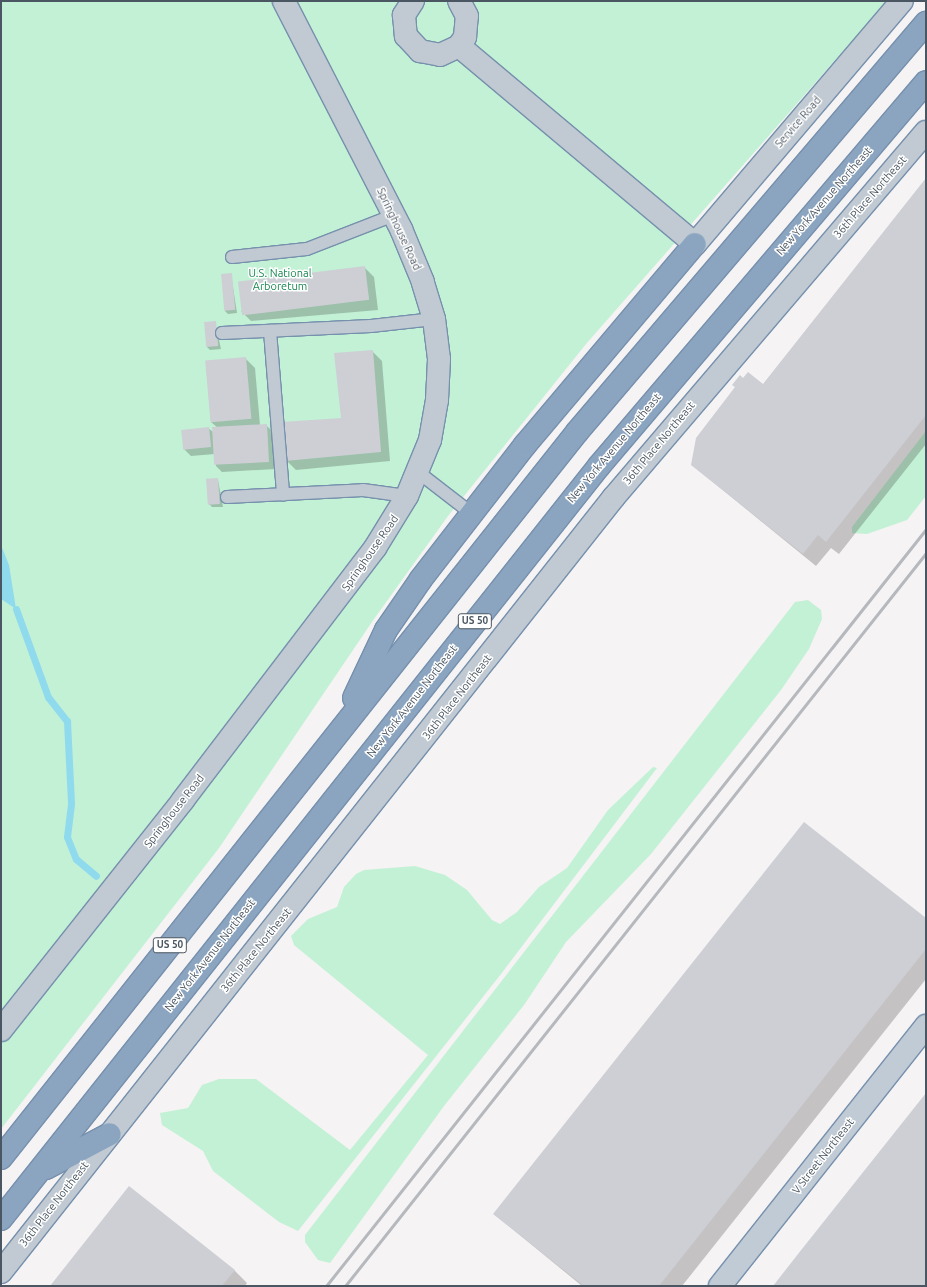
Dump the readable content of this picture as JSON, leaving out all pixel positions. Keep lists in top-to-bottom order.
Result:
{
  "streets": {
    "highway": ["New York Avenue Northeast", "US 50"],
    "street": [
      "Service Road",
      "36th Place Northeast",
      "Springhouse Road",
      "V Street Northeast"
    ]
  },
  "parks": ["U.S. National Arboretum"]
}
